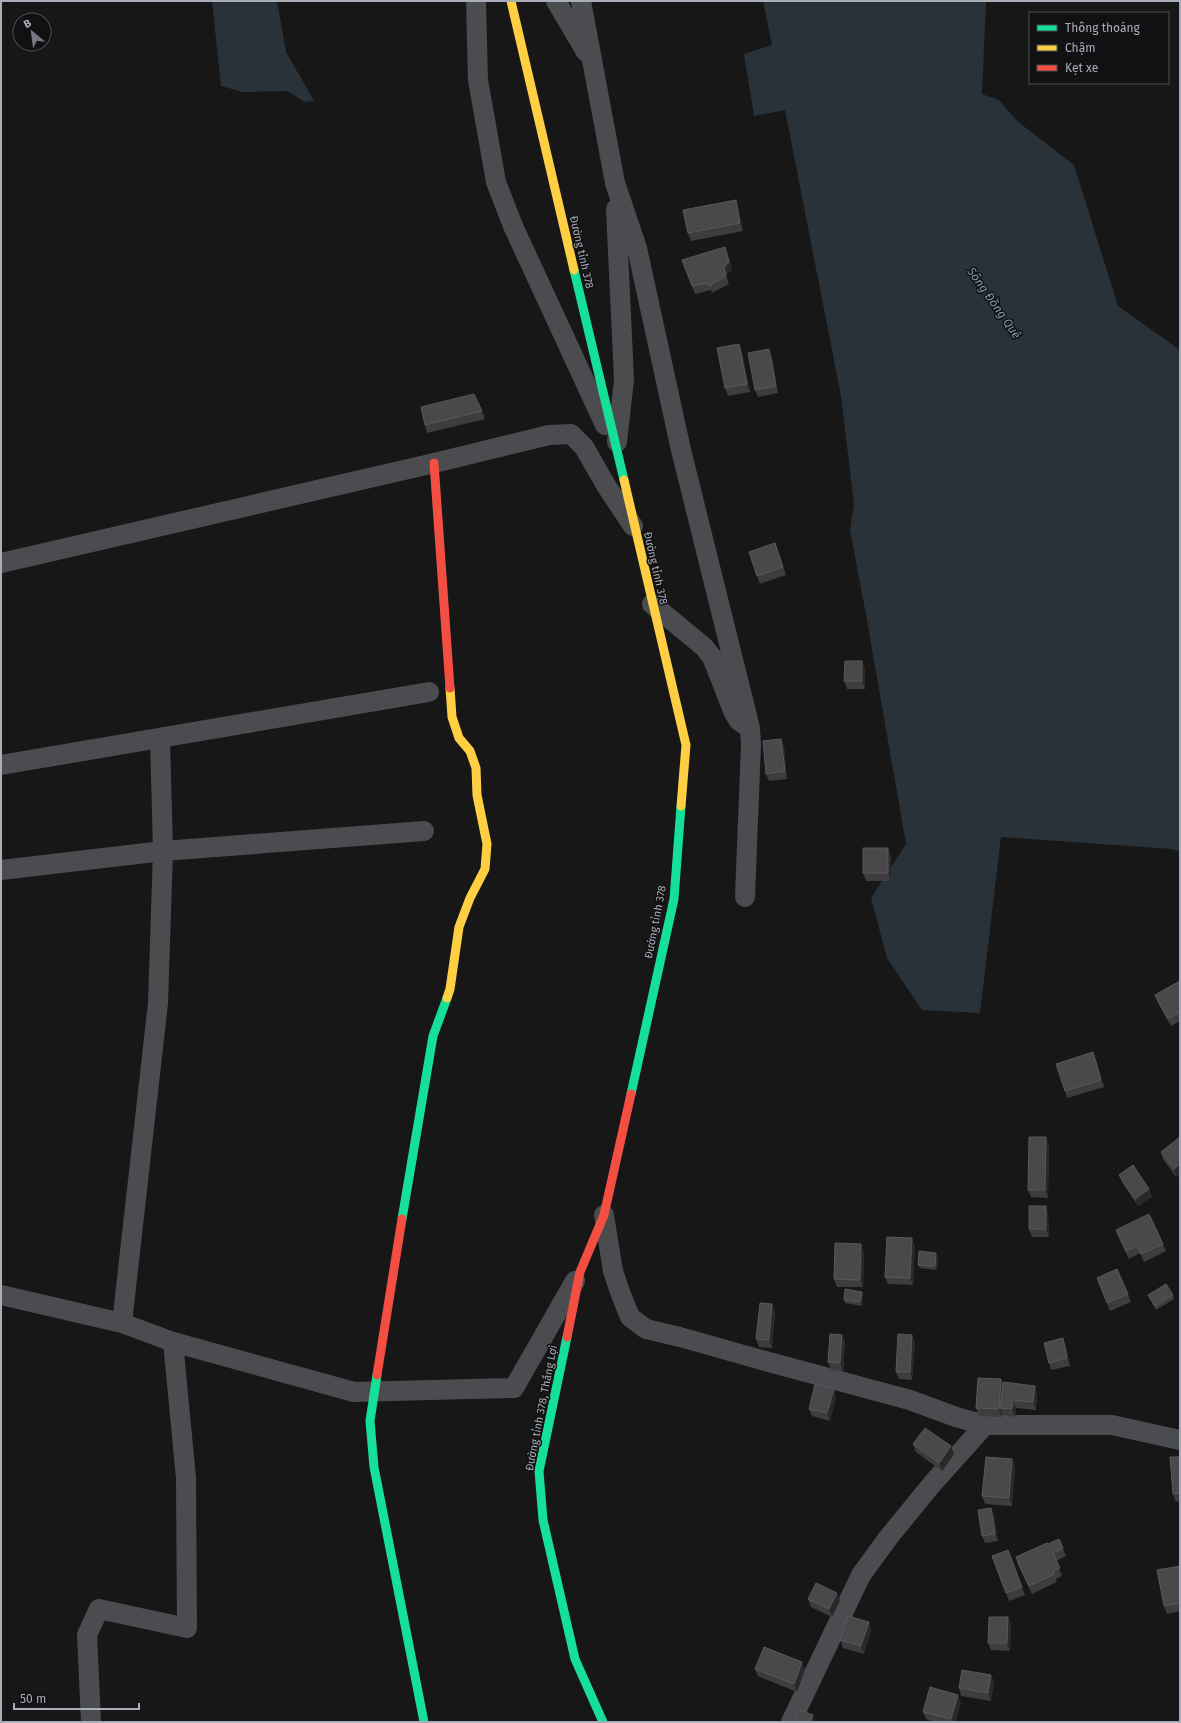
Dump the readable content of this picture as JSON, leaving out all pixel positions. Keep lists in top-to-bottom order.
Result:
{
  "streets": {
    "main road": ["Đường tỉnh 378", "Đường tỉnh 378, Thắng Lợi"]
  },
  "crossings": [
    ["Đường tỉnh 378", "Đường tỉnh 378, Thắng Lợi"]
  ],
  "water": ["Sông Đồng Quê"],
  "legend": ["Thông thoáng", "Chậm", "Kẹt xe"],
  "scale_bar": "50 m",
  "north": "top left"
}
